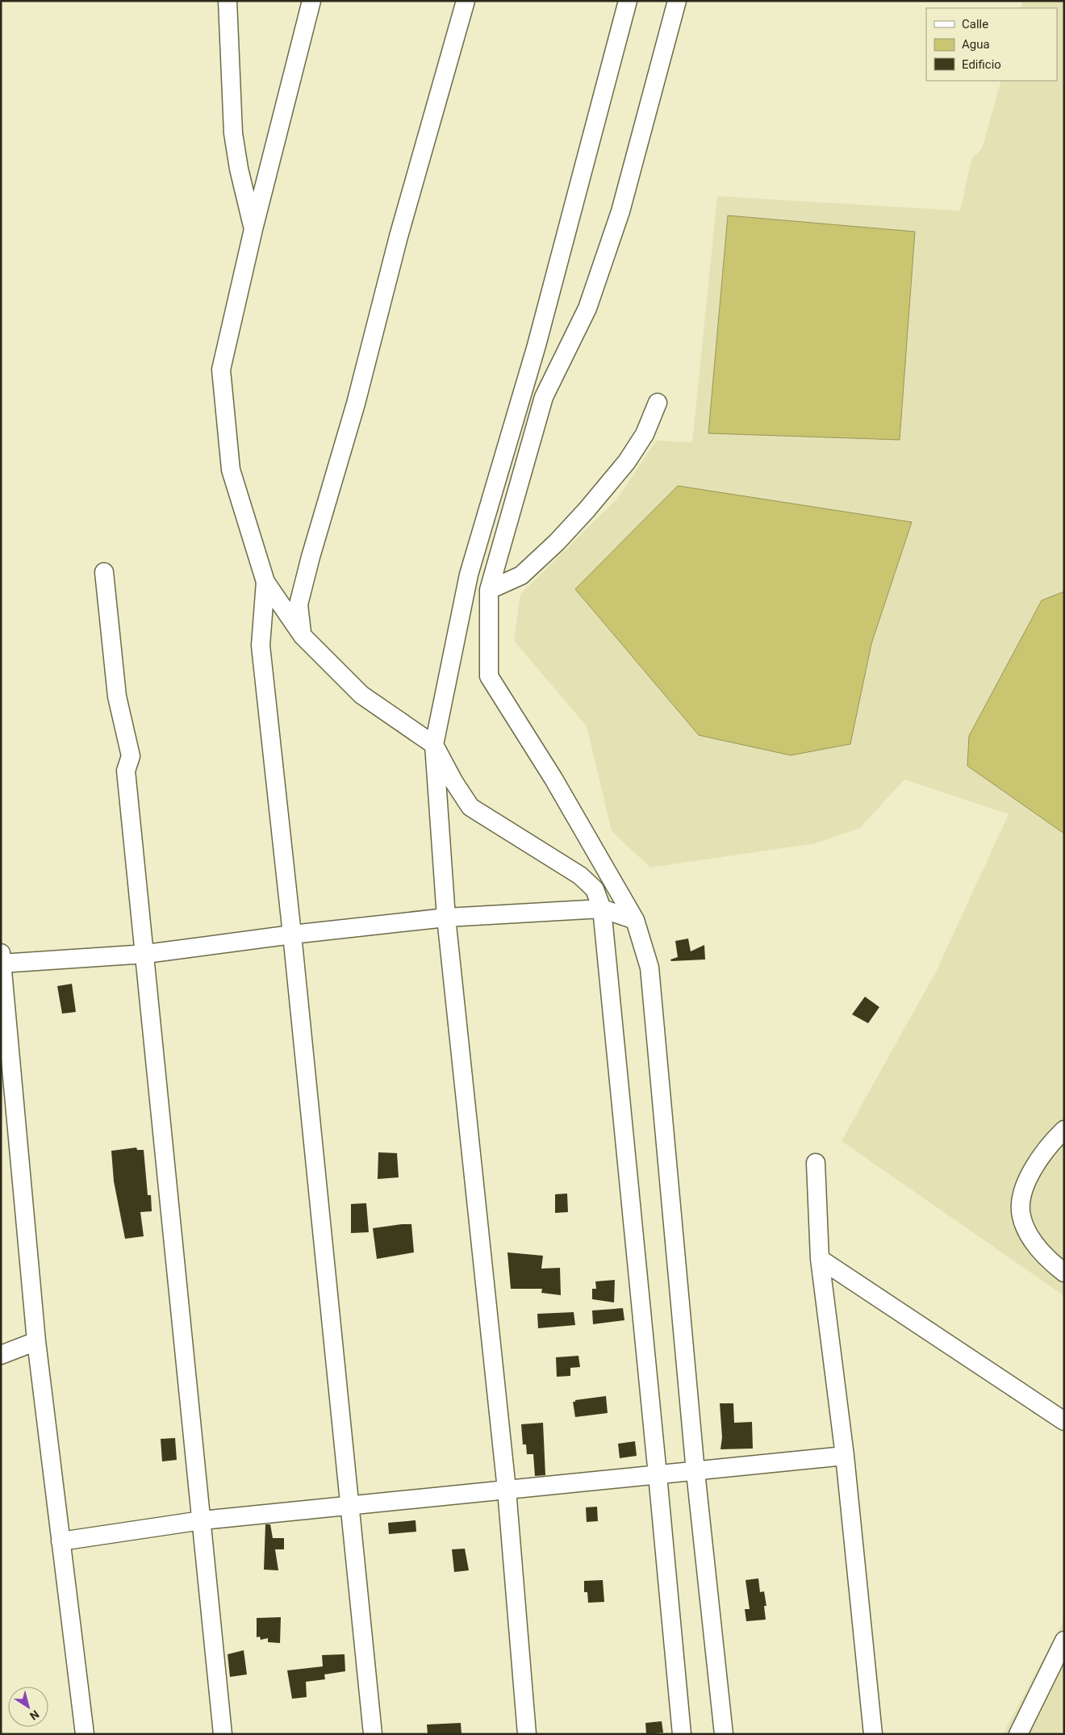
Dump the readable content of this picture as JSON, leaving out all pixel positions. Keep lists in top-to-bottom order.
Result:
{
  "legend": ["Calle", "Agua", "Edificio"],
  "north": "bottom right"
}
